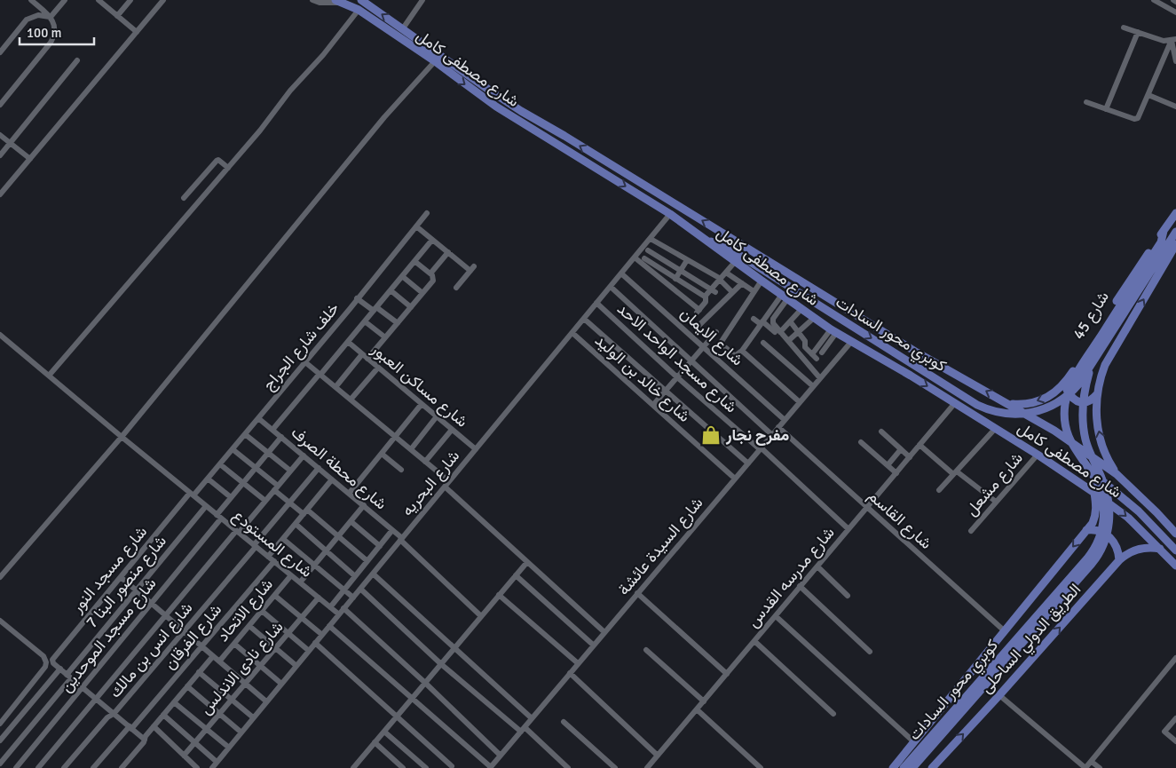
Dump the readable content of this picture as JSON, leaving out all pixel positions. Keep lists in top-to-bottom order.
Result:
{
  "streets": {
    "main road": [
      "شارع مصطفى كامل",
      "شارع 45",
      "كوبري محور السادات",
      "الطريق الدولي الساحلى"
    ],
    "street": [
      "شارع الايمان",
      "خلف شارع الجراج",
      "شارع مسجد الواحد الاحد",
      "شارع خالد بن الوليد",
      "شارع مساكن العبور",
      "شارع محطة الصرف",
      "شارع البحريه",
      "شارع مشعل",
      "شارع القاسم",
      "شارع المستودع",
      "شارع السيدة عائشة",
      "شارع مسجد النور",
      "شارع مدرسه القدس",
      "شارع منصور البنا 7",
      "شارع الاتحاد",
      "شارع مسجد الموحدين",
      "شارع الفرقان",
      "شارع انس بن مالك",
      "شارع نادى الاندلس"
    ]
  },
  "crossings": [
    ["شارع مصطفى كامل", "شارع 45"],
    ["شارع مصطفى كامل", "كوبري محور السادات"],
    ["شارع مصطفى كامل", "شارع البحريه"],
    ["شارع مصطفى كامل", "شارع مشعل"],
    ["شارع مصطفى كامل", "شارع السيدة عائشة"],
    ["شارع مصطفى كامل", "شارع مدرسه القدس"],
    ["شارع مصطفى كامل", "الطريق الدولي الساحلى"],
    ["شارع 45", "كوبري محور السادات"],
    ["شارع الايمان", "شارع البحريه"],
    ["شارع الايمان", "شارع السيدة عائشة"],
    ["خلف شارع الجراج", "شارع محطة الصرف"],
    ["خلف شارع الجراج", "شارع المستودع"],
    ["خلف شارع الجراج", "شارع مسجد النور"],
    ["شارع مسجد الواحد الاحد", "شارع البحريه"],
    ["شارع مسجد الواحد الاحد", "شارع السيدة عائشة"],
    ["شارع مسجد الواحد الاحد", "شارع مدرسه القدس"],
    ["شارع خالد بن الوليد", "شارع البحريه"],
    ["شارع خالد بن الوليد", "شارع السيدة عائشة"],
    ["شارع مساكن العبور", "شارع البحريه"],
    ["شارع محطة الصرف", "شارع البحريه"],
    ["شارع محطة الصرف", "شارع مسجد الموحدين"],
    ["شارع محطة الصرف", "شارع انس بن مالك"],
    ["شارع البحريه", "شارع المستودع"],
    ["شارع القاسم", "شارع السيدة عائشة"],
    ["شارع القاسم", "شارع مدرسه القدس"],
    ["شارع القاسم", "الطريق الدولي الساحلى"],
    ["شارع المستودع", "شارع مسجد النور"],
    ["شارع المستودع", "شارع منصور البنا 7"],
    ["شارع المستودع", "شارع الاتحاد"],
    ["شارع المستودع", "شارع مسجد الموحدين"],
    ["شارع المستودع", "شارع الفرقان"],
    ["شارع المستودع", "شارع انس بن مالك"],
    ["شارع المستودع", "شارع نادى الاندلس"]
  ],
  "places": {
    "shop": ["مفرح نجار"]
  },
  "scale_bar": "100 m"
}
